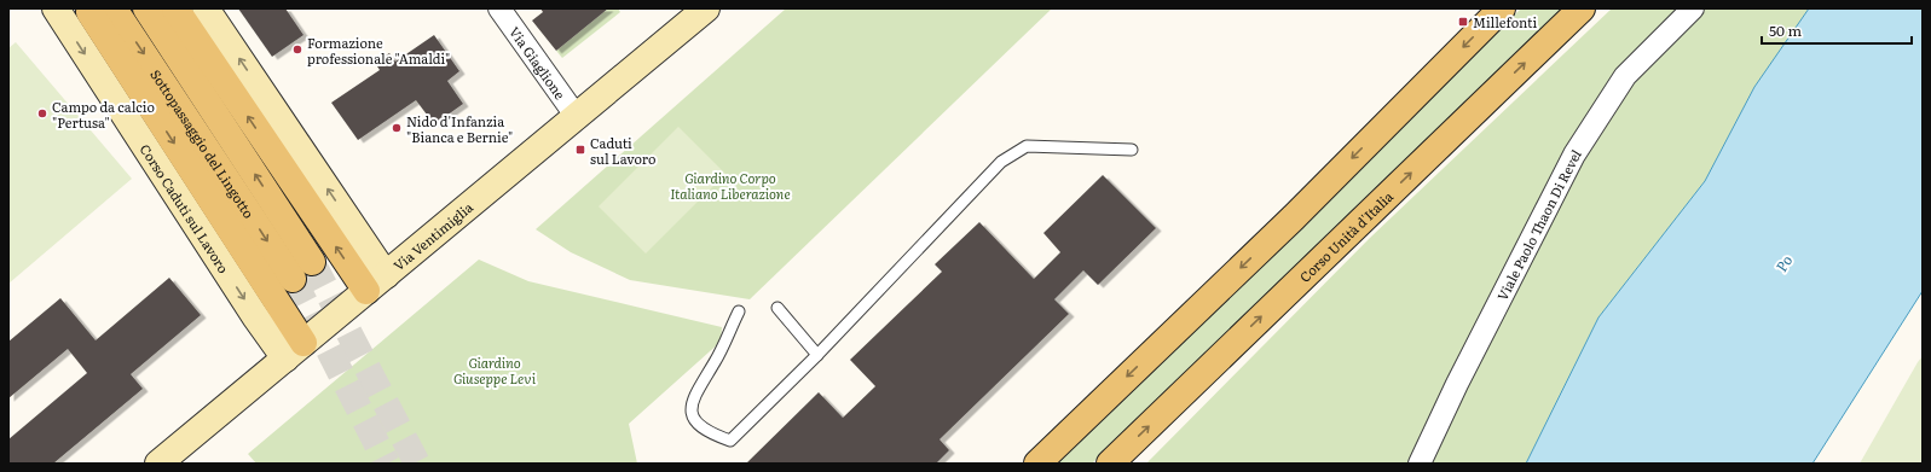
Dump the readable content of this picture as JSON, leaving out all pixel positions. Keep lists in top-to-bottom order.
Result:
{
  "streets": {
    "main road": ["Sottopassaggio del Lingotto", "Corso Unità d'Italia"],
    "street": [
      "Via Giaglione",
      "Corso Caduti sul Lavoro",
      "Viale Paolo Thaon Di Revel",
      "Via Ventimiglia"
    ]
  },
  "crossings": [
    ["Via Giaglione", "Via Ventimiglia"],
    ["Corso Caduti sul Lavoro", "Via Ventimiglia"]
  ],
  "water": ["Po"],
  "parks": ["Giardino Corpo Italiano Liberazione", "Giardino Giuseppe Levi"],
  "places": {
    "transit": ["Millefonti", "Caduti sul Lavoro"],
    "other": ["Formazione professionale \"Amaldi\"", "Campo da calcio \"Pertusa\"", "Nido d'Infanzia \"Bianca e Bernie\""]
  },
  "scale_bar": "50 m"
}
